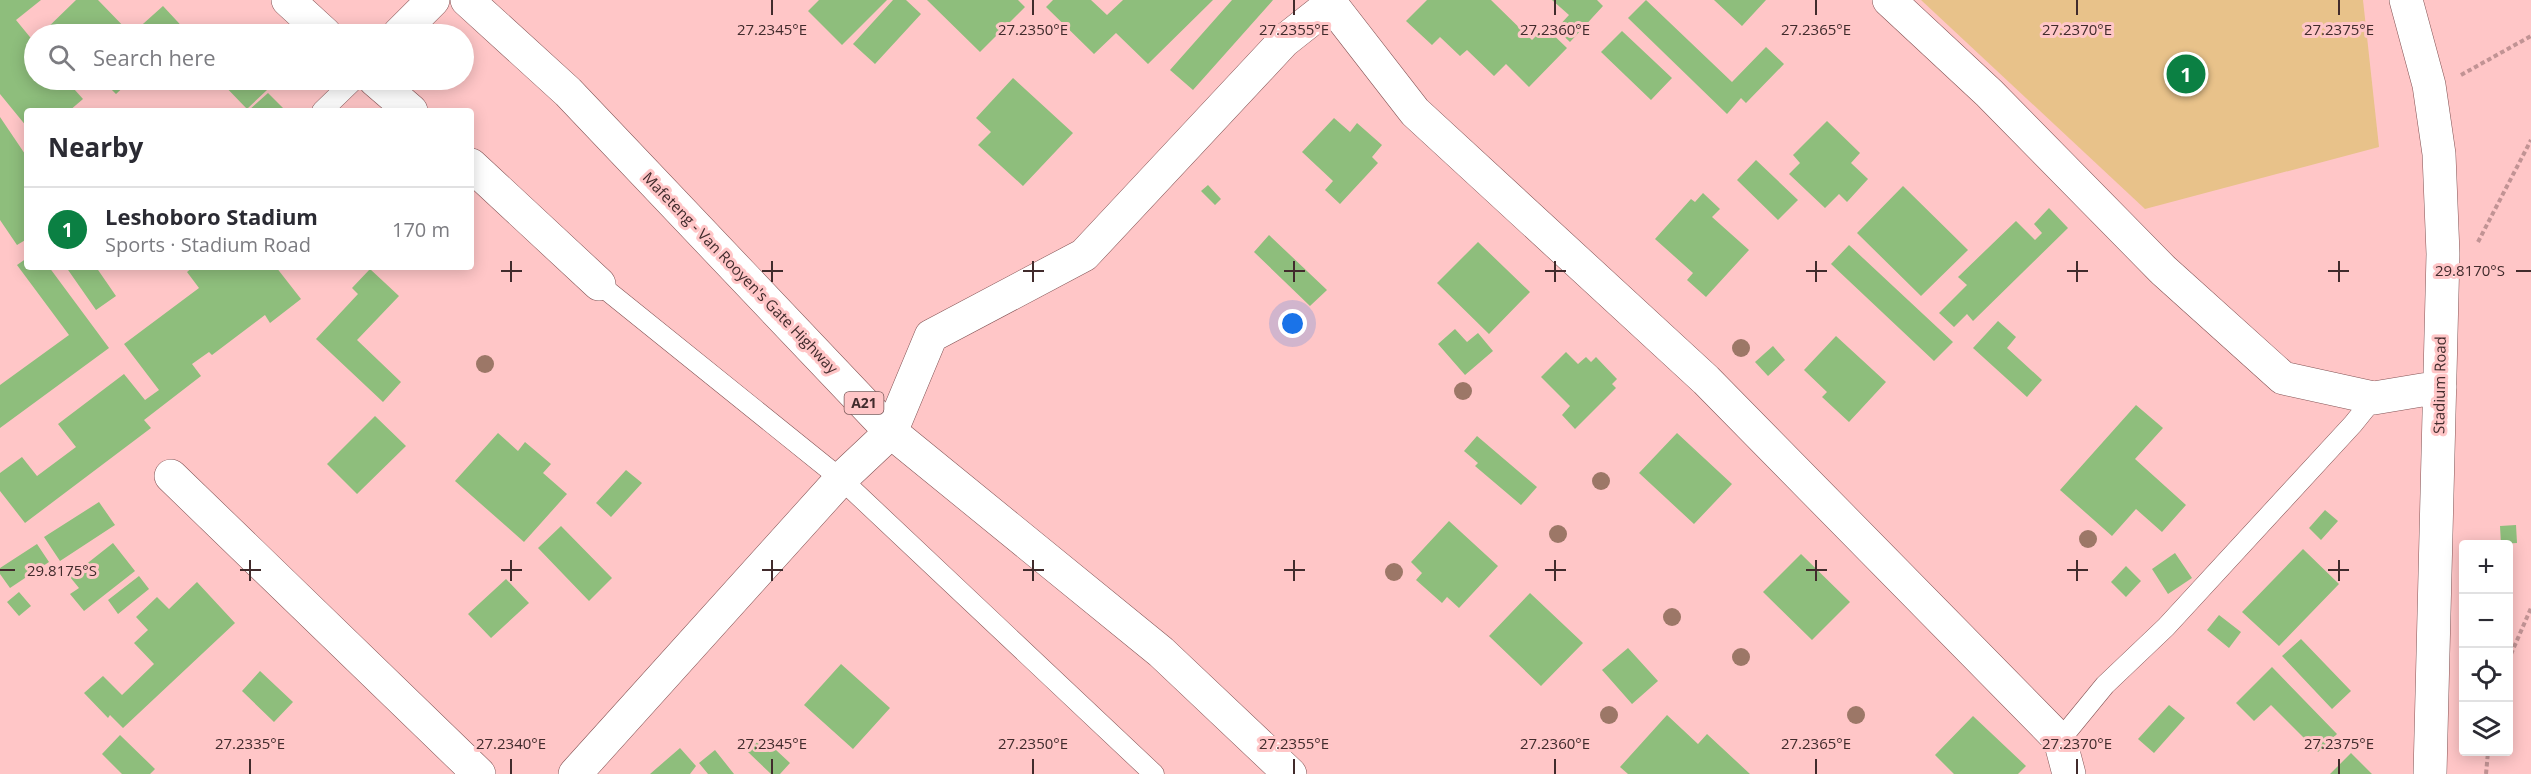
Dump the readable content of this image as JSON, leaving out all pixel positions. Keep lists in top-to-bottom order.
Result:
{
  "streets": {
    "street": ["Mafeteng - Van Rooyen's Gate Highway", "Stadium Road", "A21"]
  },
  "page": {
    "search": "Search here",
    "pins": "1",
    "heading": "Nearby",
    "list": [
      {
        "mark": "1",
        "name": "Leshoboro Stadium",
        "note": "Sports · Stadium Road",
        "value": "170 m"
      }
    ],
    "map_buttons": ["+", "−"]
  },
  "coordinates": [
    "27.2345°E",
    "27.2350°E",
    "27.2355°E",
    "27.2360°E",
    "27.2365°E",
    "27.2370°E",
    "27.2375°E",
    "29.8170°S",
    "29.8175°S",
    "27.2335°E",
    "27.2340°E"
  ]
}
